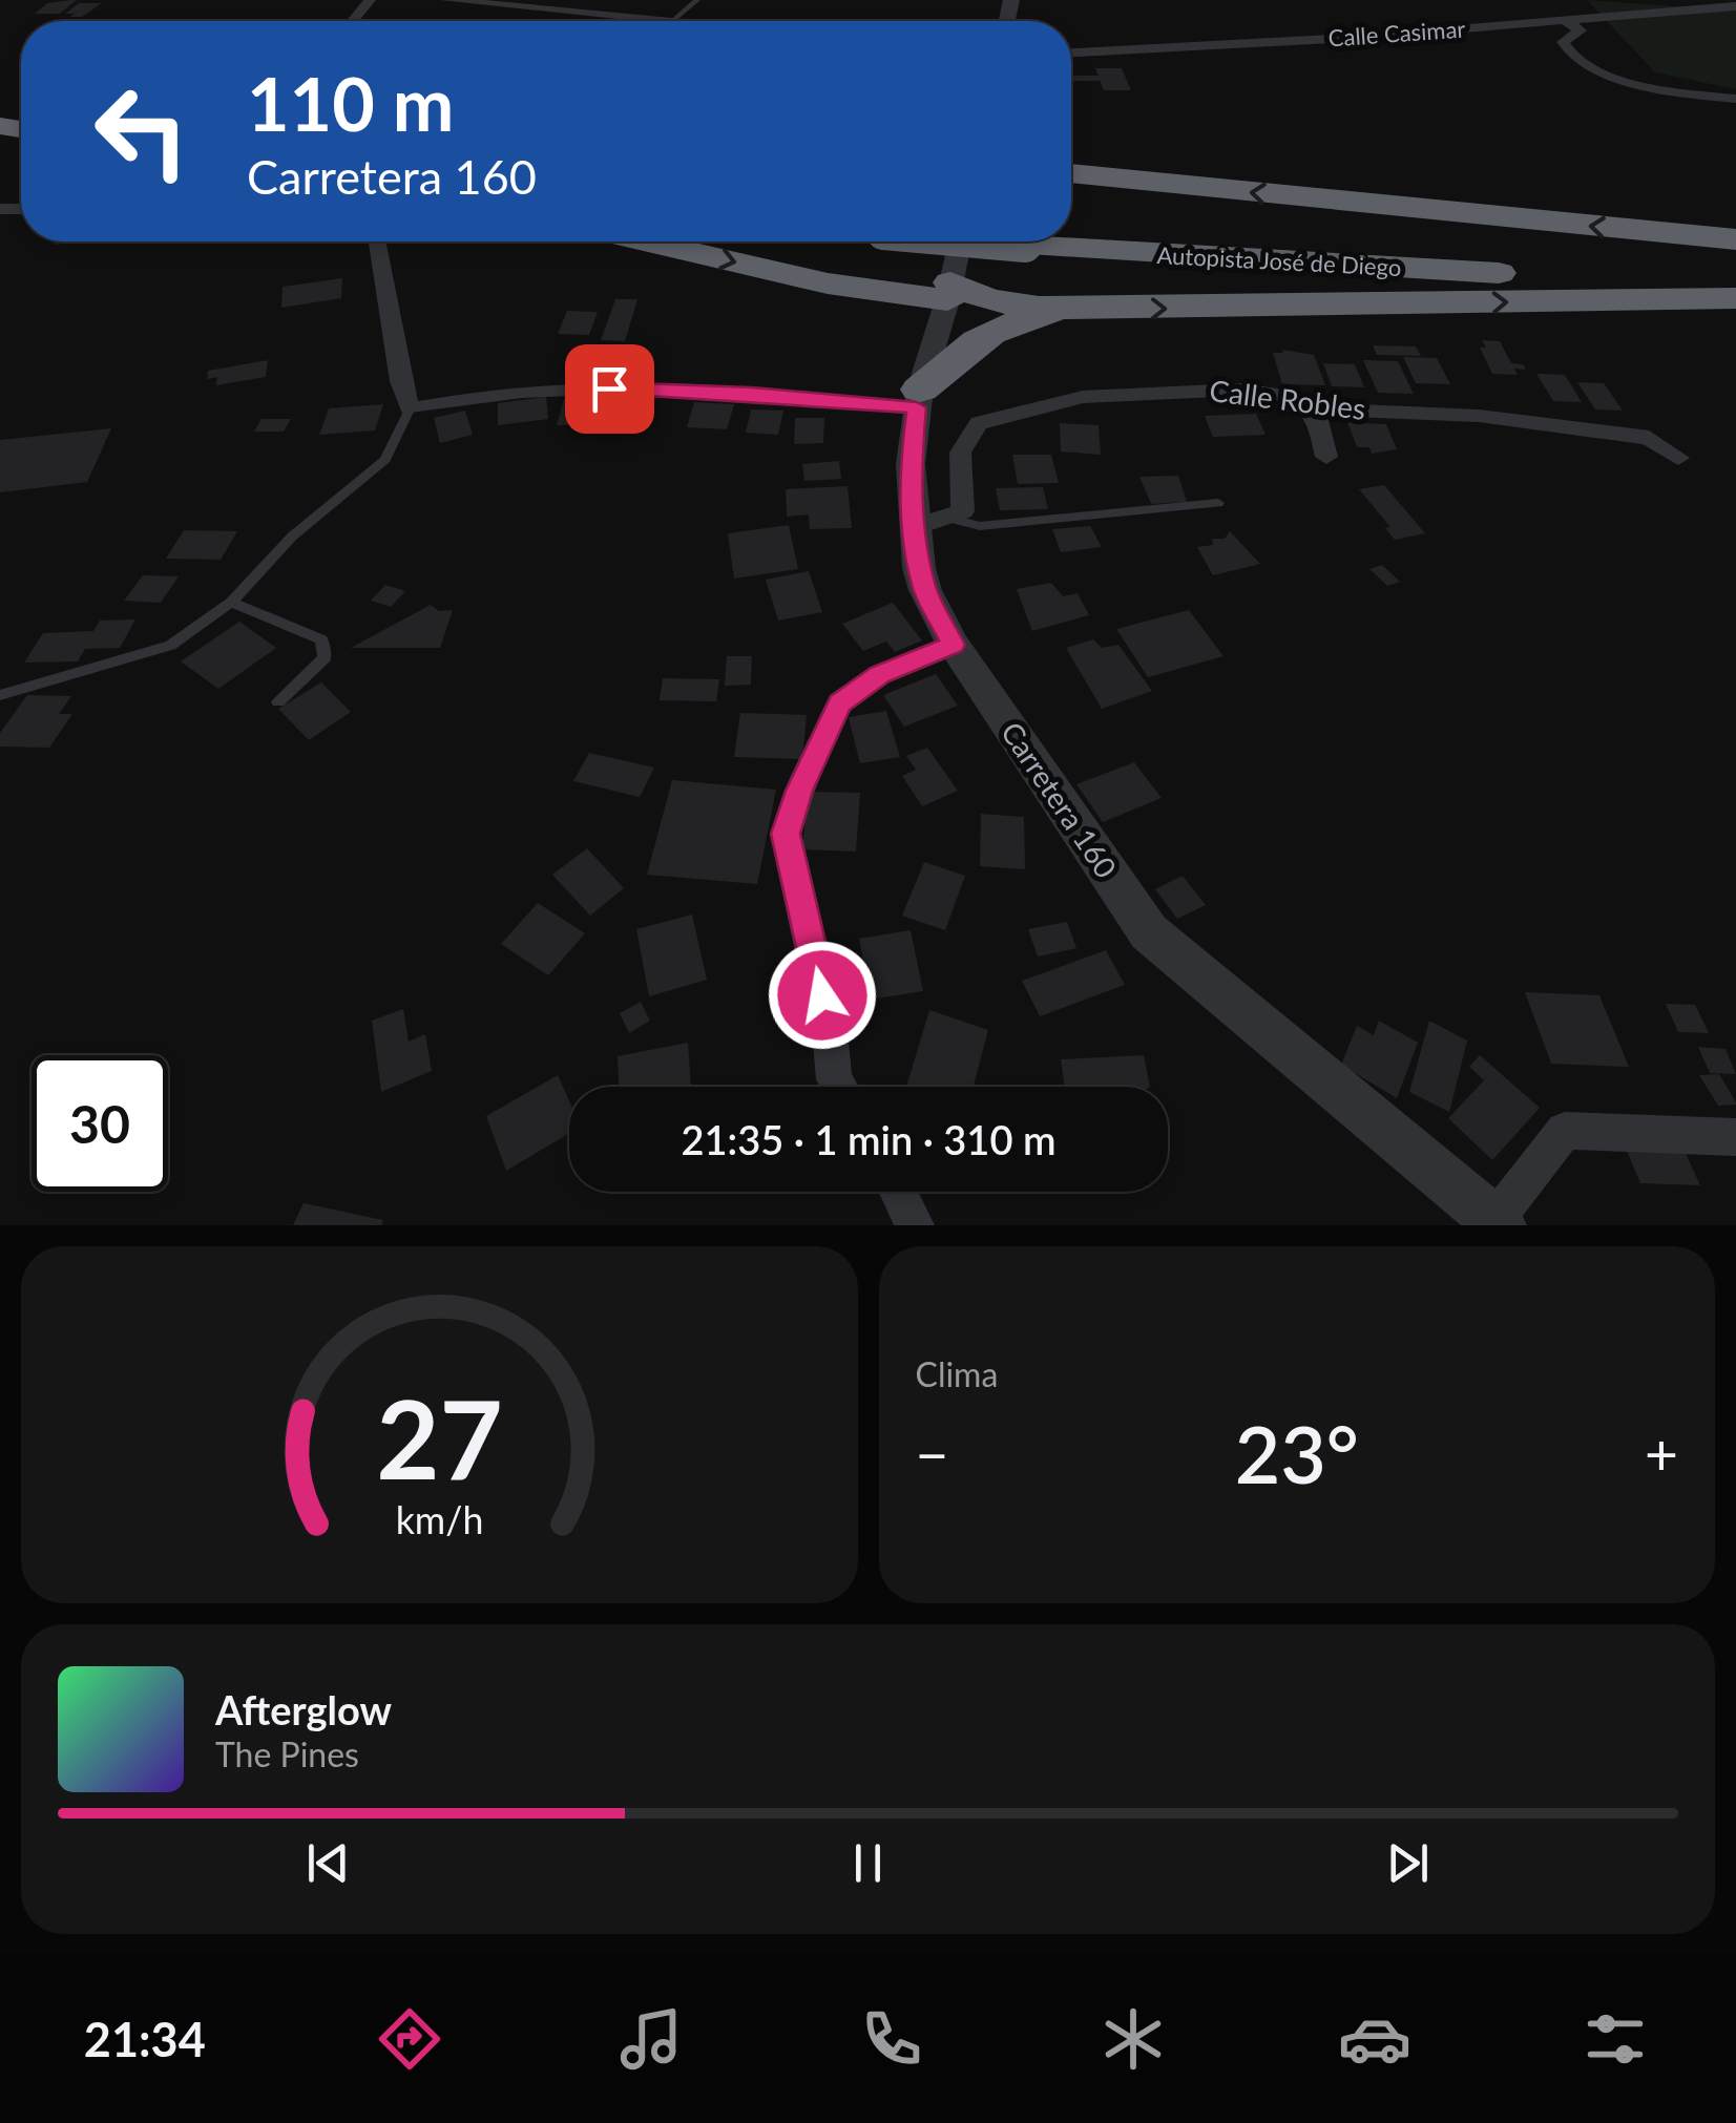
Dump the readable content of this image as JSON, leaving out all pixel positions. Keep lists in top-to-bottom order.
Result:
{
  "streets": {
    "highway": ["Autopista José de Diego"],
    "street": ["Calle Casimar", "Calle Robles", "Carretera 160"]
  },
  "page": {
    "turn": ["110 m", "Carretera 160"],
    "limit": "30",
    "trip": "21:35 · 1 min · 310 m",
    "tile": "Clima",
    "heat": ["−", "23°", "+"],
    "song": ["Afterglow", "The Pines"],
    "tabs": "21:34",
    "gauge": ["27", "km/h"]
  }
}
